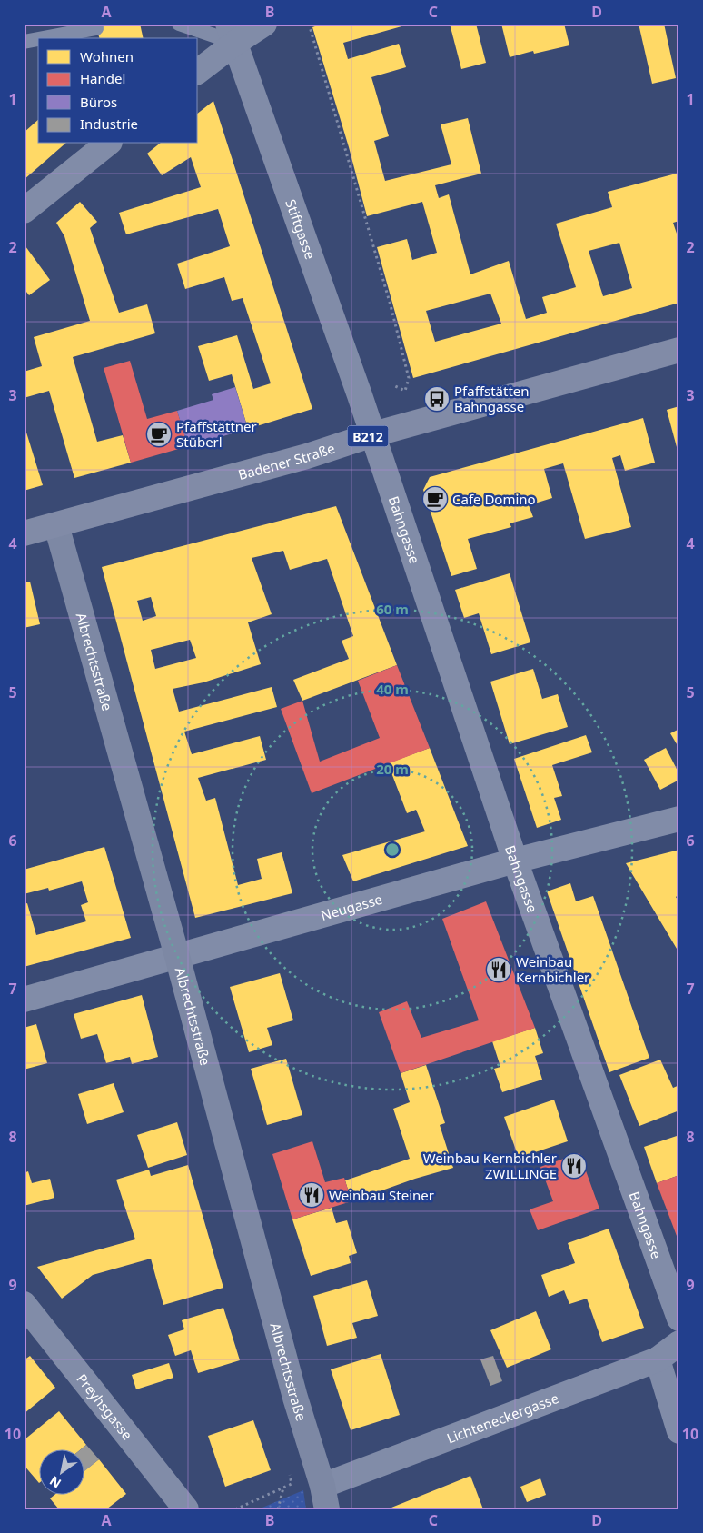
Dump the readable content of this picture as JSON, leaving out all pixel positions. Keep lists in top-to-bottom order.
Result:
{
  "streets": {
    "main road": ["B212", "Badener Straße"],
    "street": [
      "Stiftgasse",
      "Bahngasse",
      "Albrechtsstraße",
      "Neugasse",
      "Preyhsgasse",
      "Lichteneckergasse"
    ]
  },
  "crossings": [
    ["Stiftgasse", "Badener Straße"],
    ["Stiftgasse", "Bahngasse"],
    ["Badener Straße", "Bahngasse"],
    ["Badener Straße", "Albrechtsstraße"],
    ["Bahngasse", "Neugasse"],
    ["Albrechtsstraße", "Neugasse"],
    ["Albrechtsstraße", "Lichteneckergasse"]
  ],
  "places": {
    "bus stop": ["Pfaffstätten Bahngasse"],
    "cafe": ["Pfaffstättner Stüberl", "Cafe Domino"],
    "restaurant": ["Weinbau Kernbichler", "Weinbau Kernbichler ZWILLINGE", "Weinbau Steiner"]
  },
  "legend": [
    "Wohnen",
    "Handel",
    "Büros",
    "Industrie"
  ],
  "north": "bottom left",
  "grid": {
    "columns": [
      "A",
      "B",
      "C",
      "D"
    ],
    "rows": [
      "1",
      "2",
      "3",
      "4",
      "5",
      "6",
      "7",
      "8",
      "9",
      "10"
    ]
  },
  "rings": ["60 m", "40 m", "20 m"]
}
